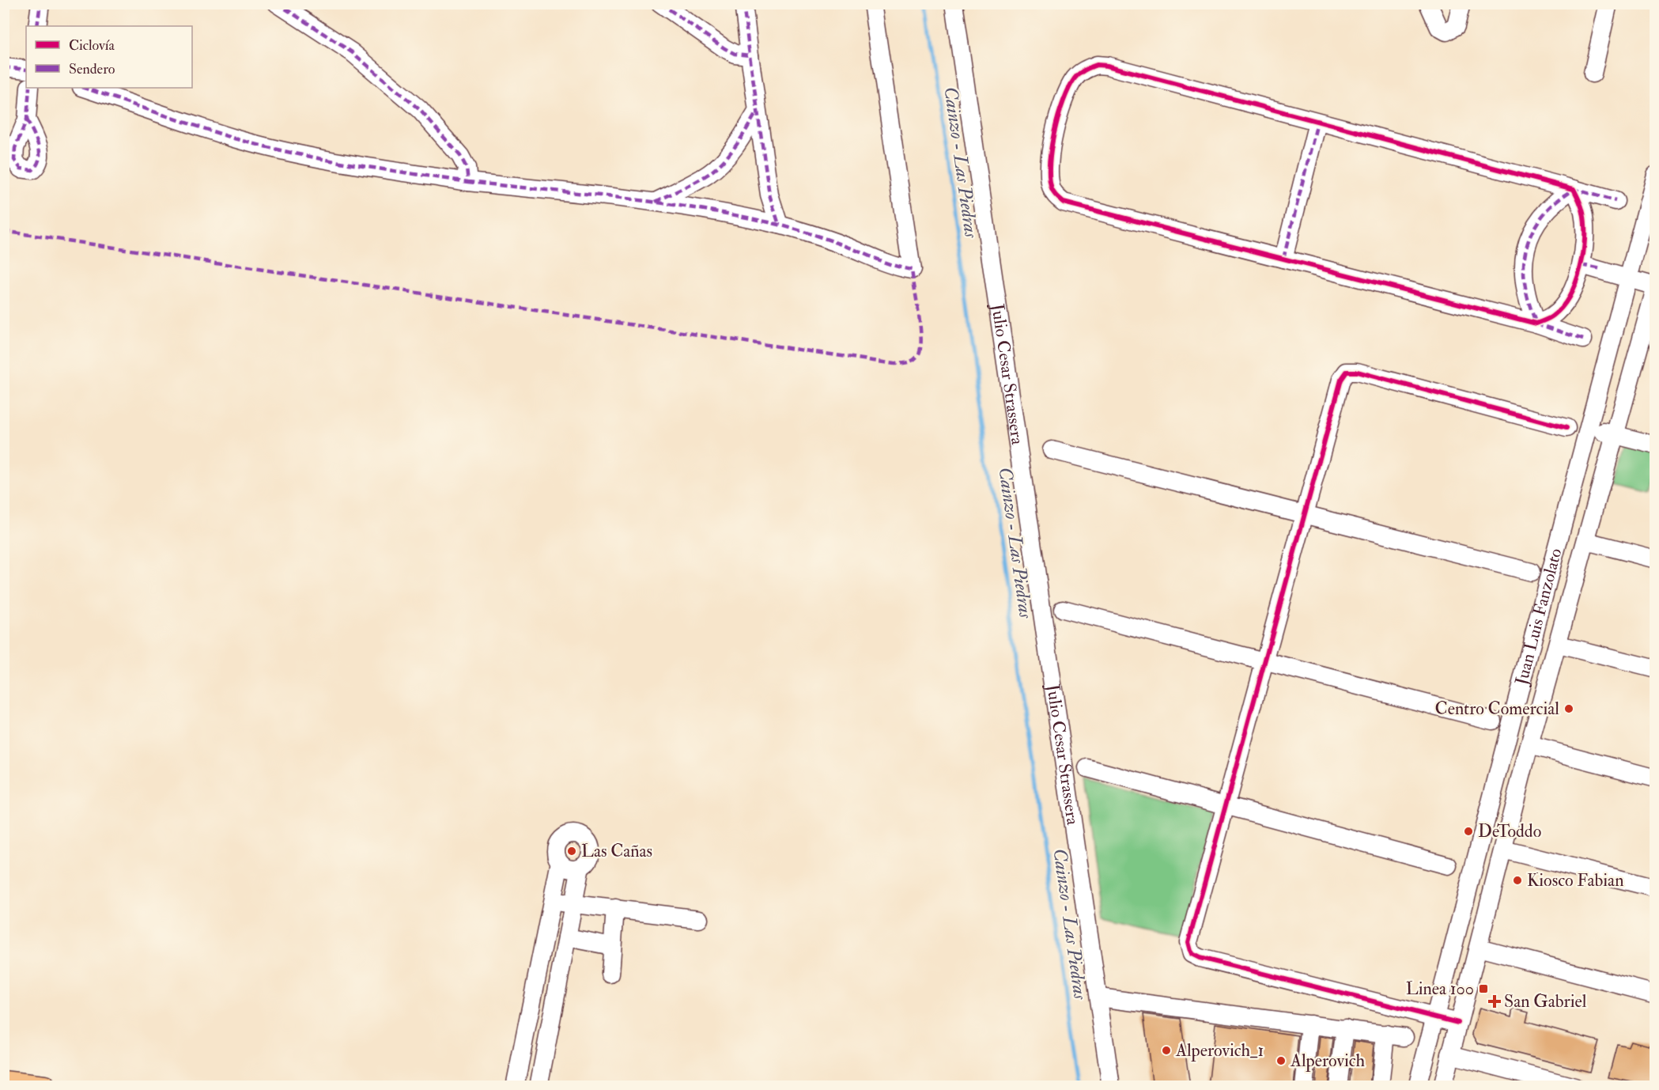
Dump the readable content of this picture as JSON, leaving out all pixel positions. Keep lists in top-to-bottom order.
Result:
{
  "streets": {
    "street": ["Julio Cesar Strassera", "Juan Luis Fanzolato"]
  },
  "water": ["Cainzo - Las Piedras"],
  "places": {
    "other": [
      "Centro Comercial",
      "DeToddo",
      "Las Cañas",
      "Kiosco Fabian",
      "Alperovich_1",
      "Alperovich"
    ],
    "transit": ["Linea 100"],
    "health": ["San Gabriel"]
  },
  "legend": ["Ciclovía", "Sendero"]
}
